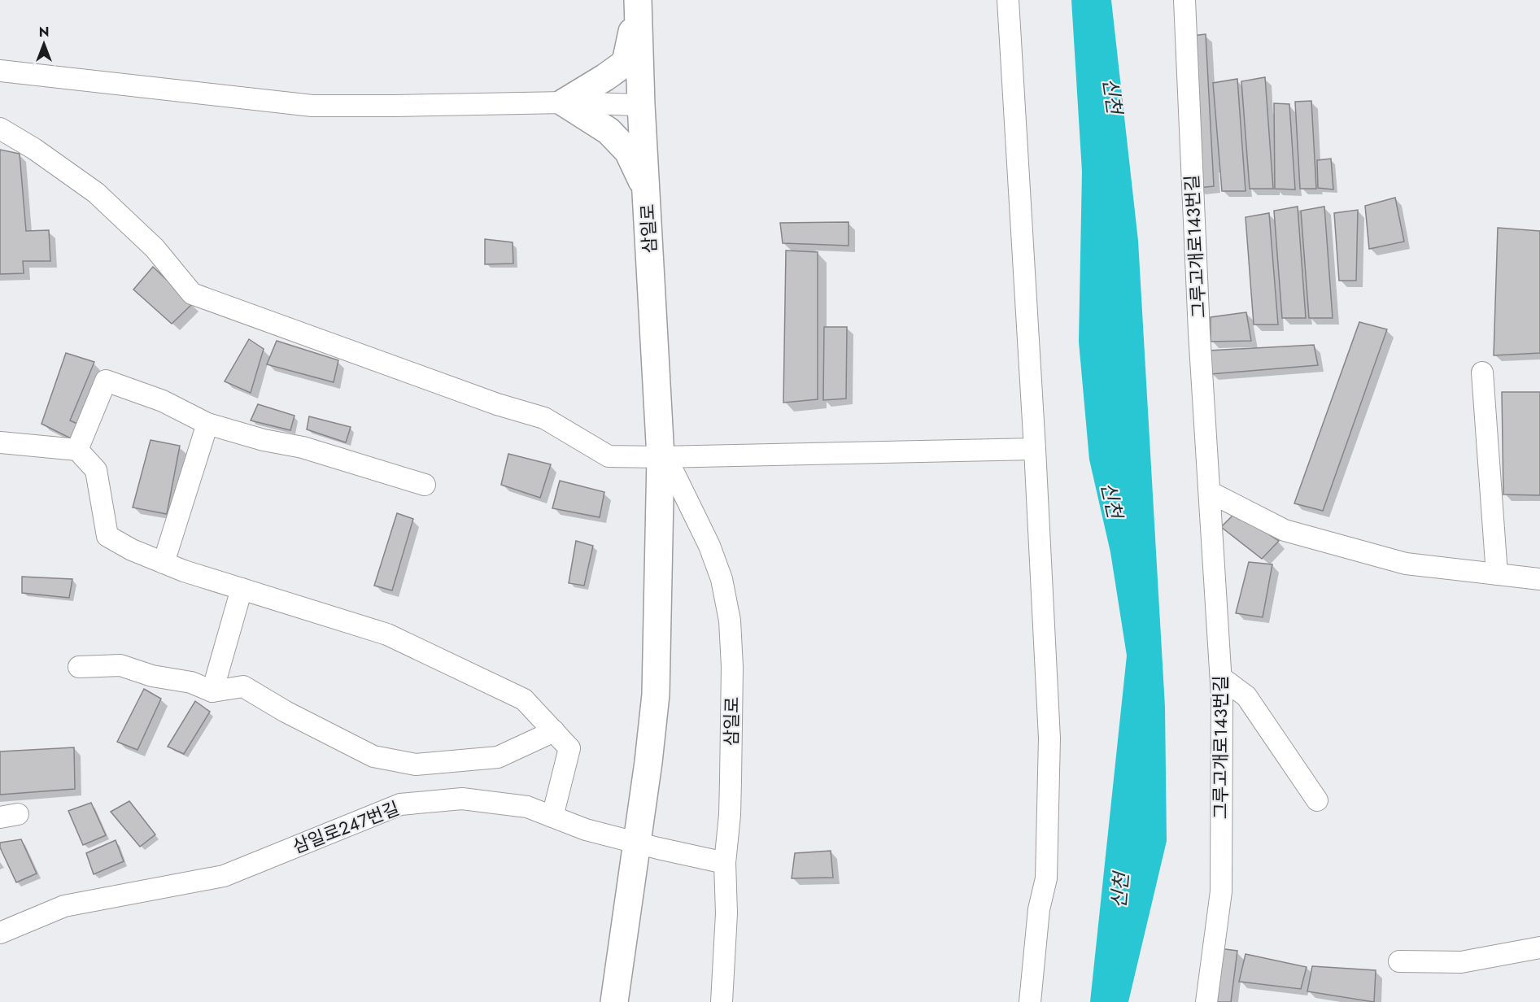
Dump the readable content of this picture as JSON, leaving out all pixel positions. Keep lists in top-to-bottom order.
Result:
{
  "streets": {
    "main road": ["삼일로"],
    "street": ["그루고개로143번길", "삼일로247번길"]
  },
  "crossings": [
    ["삼일로", "삼일로247번길"]
  ],
  "water": ["신천"],
  "north": "top"
}
